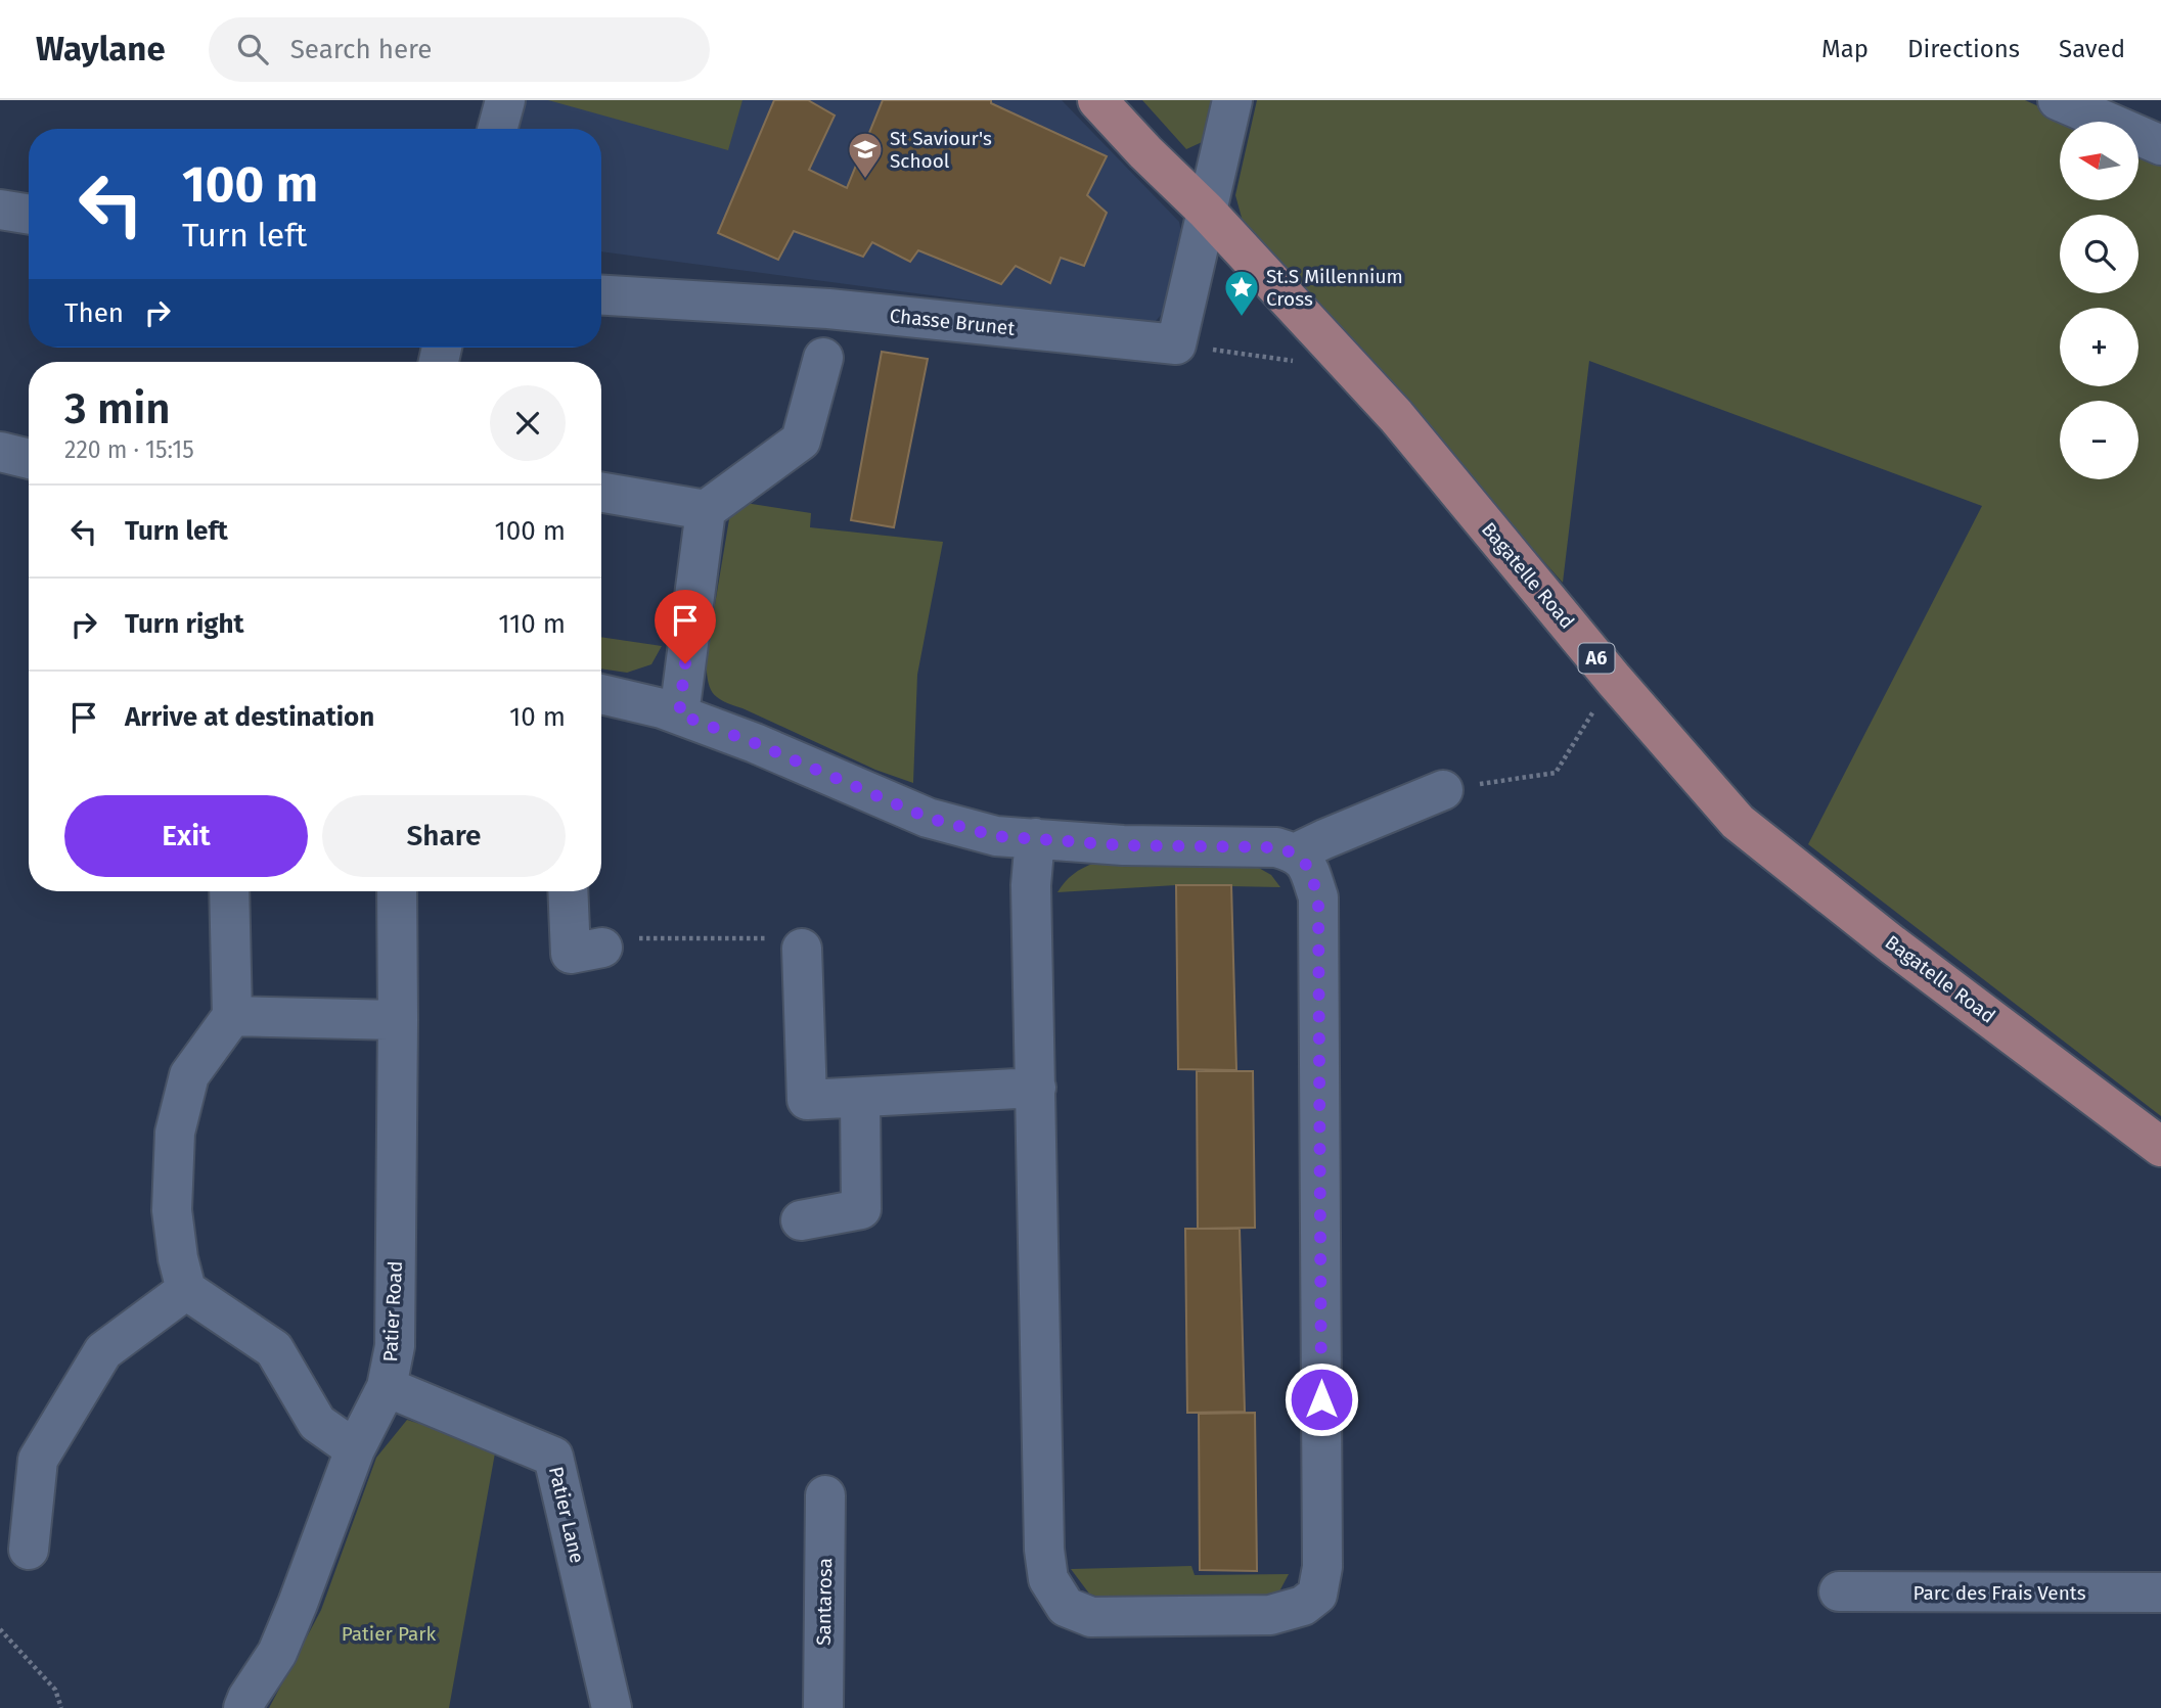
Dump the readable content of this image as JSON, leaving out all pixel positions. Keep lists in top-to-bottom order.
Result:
{
  "streets": {
    "main road": ["Bagatelle Road", "A6"],
    "street": [
      "Chasse Brunet",
      "Patier Road",
      "Patier Lane",
      "Parc des Frais Vents",
      "Santarosa"
    ]
  },
  "crossings": [
    ["Patier Road", "Patier Lane"]
  ],
  "parks": ["Patier Park"],
  "places": {
    "school or university": ["St Saviour's School"],
    "place": ["St.S Millennium Cross"]
  },
  "north": "left",
  "page": {
    "header": "Waylane",
    "search": "Search here",
    "nav": ["Map", "Directions", "Saved"],
    "map_buttons": ["+", "−"],
    "turn": ["100 m", "Turn left"],
    "then": "Then",
    "heading": ["3 min", "220 m · 15:15"],
    "list": [
      {
        "name": "Turn left",
        "value": "100 m"
      },
      {
        "name": "Turn right",
        "value": "110 m"
      },
      {
        "name": "Arrive at destination",
        "value": "10 m"
      }
    ],
    "buttons": ["Exit", "Share"]
  }
}
